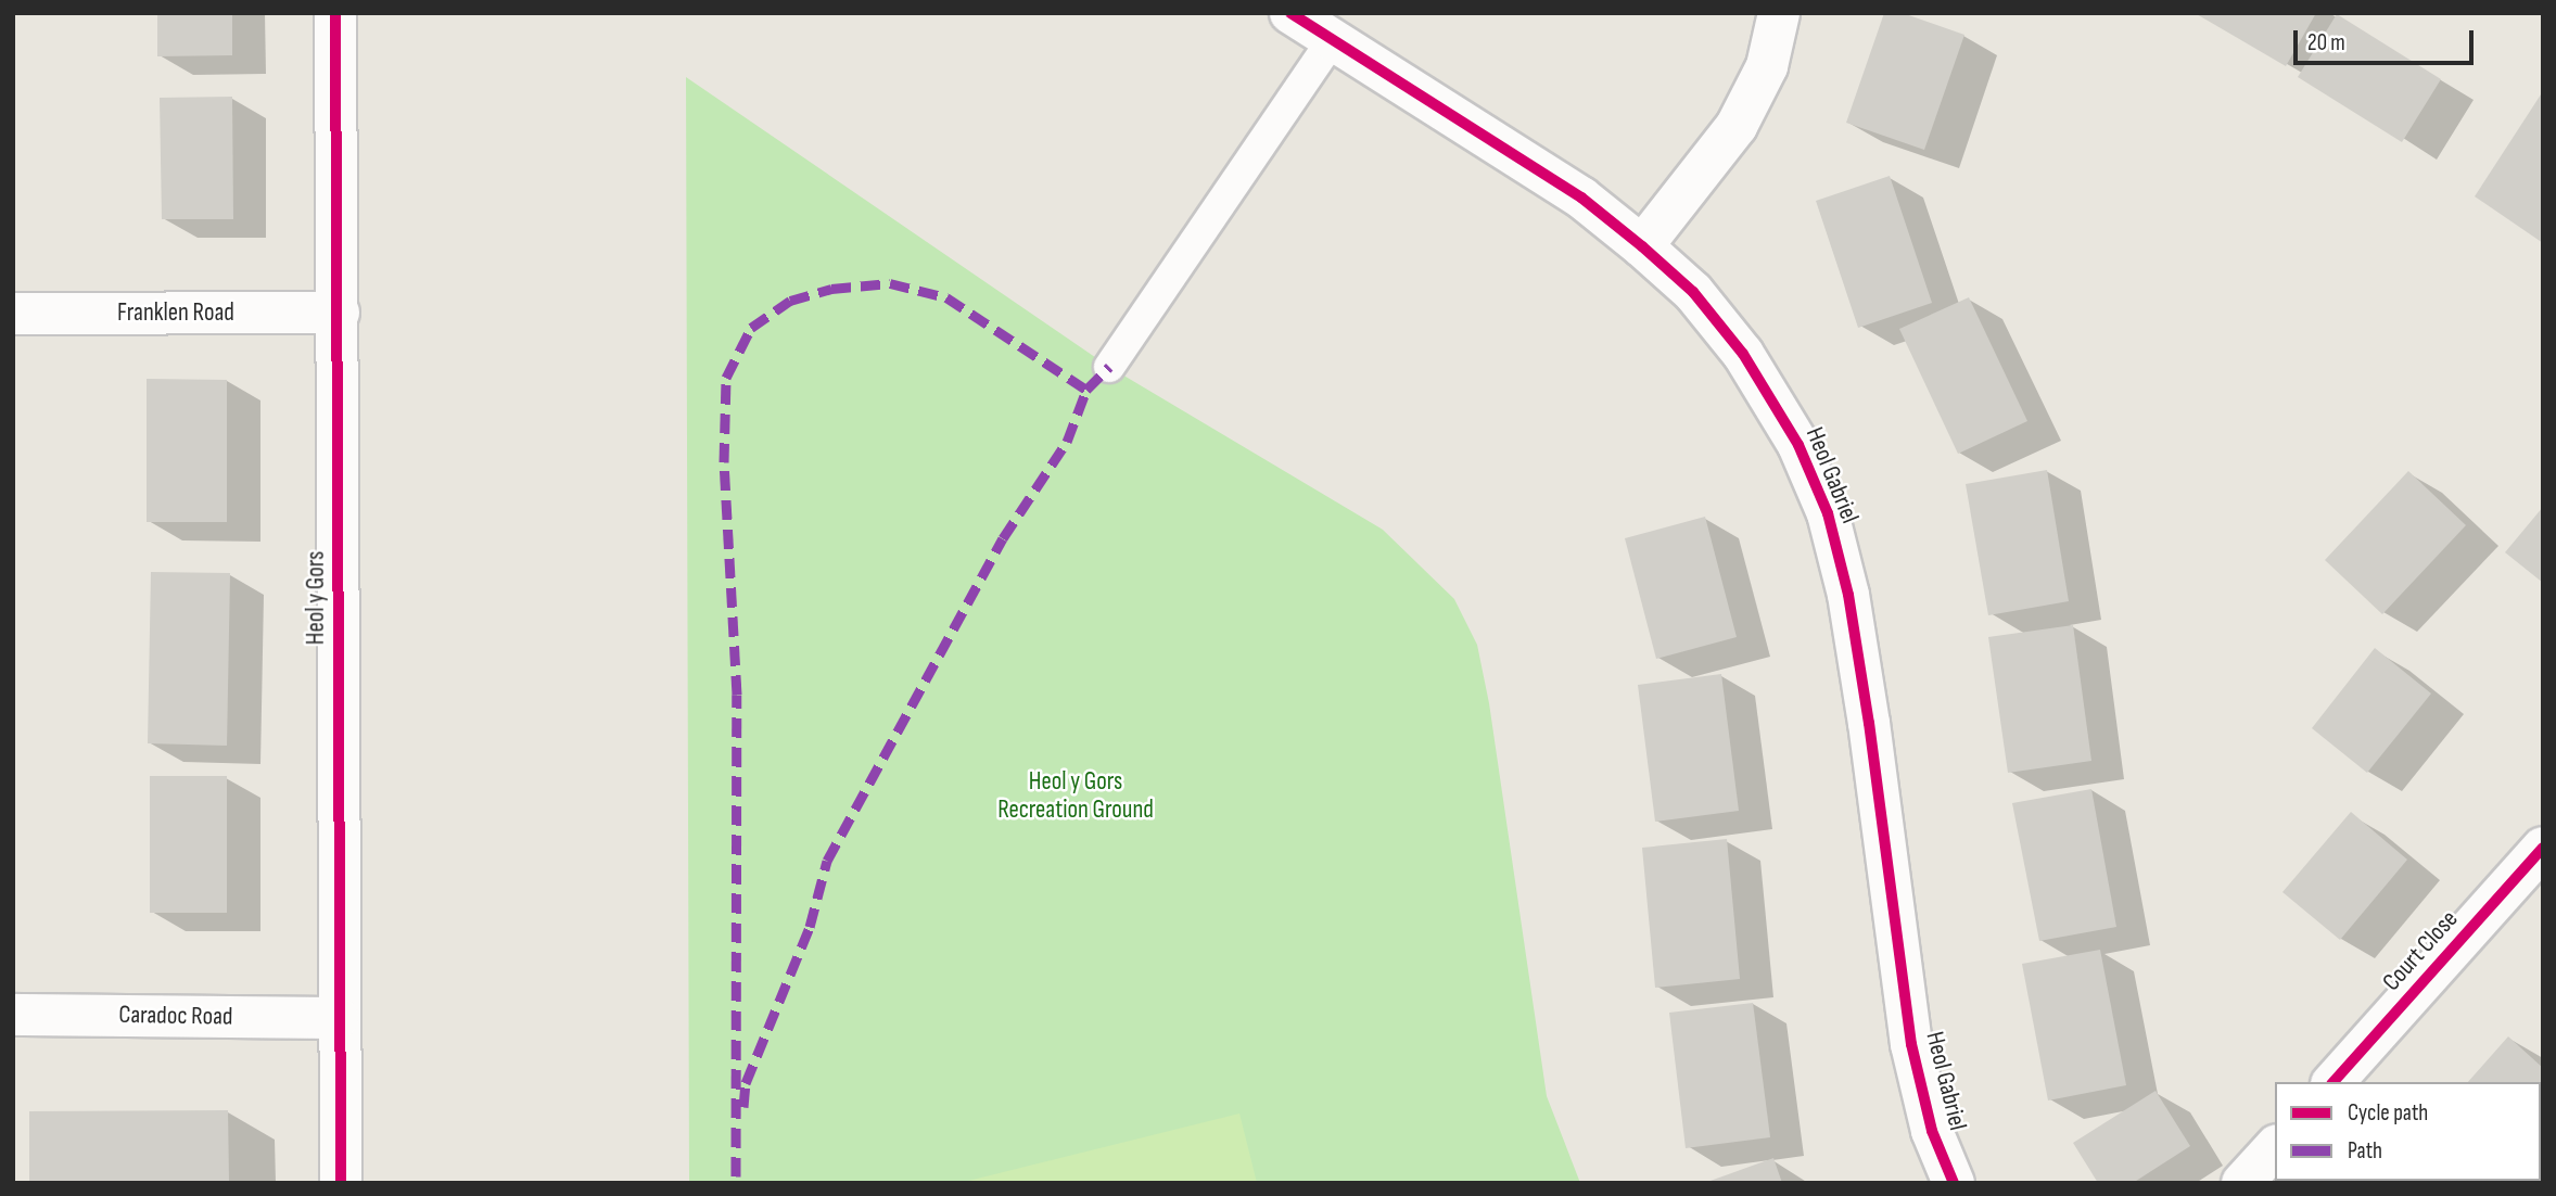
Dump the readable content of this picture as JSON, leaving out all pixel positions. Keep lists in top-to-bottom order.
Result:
{
  "streets": {
    "street": [
      "Franklen Road",
      "Heol Gabriel",
      "Heol y Gors",
      "Court Close",
      "Caradoc Road"
    ]
  },
  "crossings": [
    ["Franklen Road", "Heol y Gors"],
    ["Heol y Gors", "Caradoc Road"]
  ],
  "parks": ["Heol y Gors Recreation Ground"],
  "legend": ["Cycle path", "Path"],
  "scale_bar": "20 m"
}
